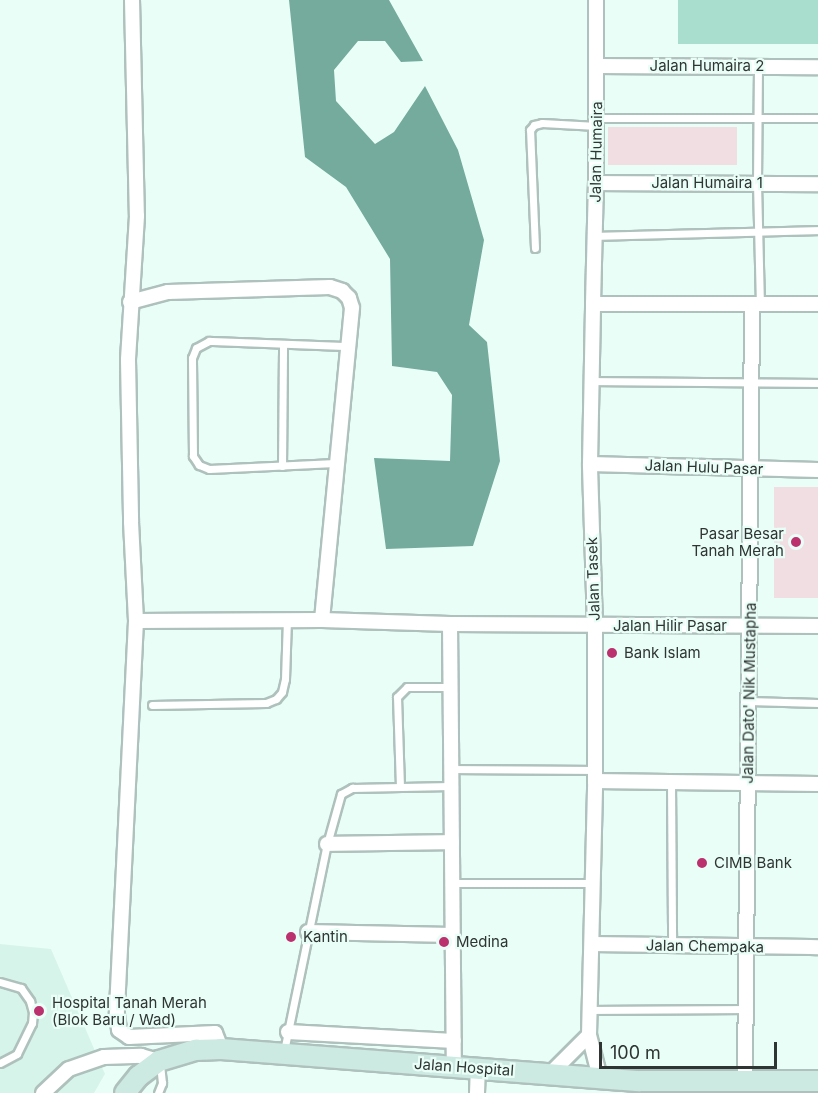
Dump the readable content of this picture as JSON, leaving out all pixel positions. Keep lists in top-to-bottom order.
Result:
{
  "streets": {
    "main road": ["Jalan Hospital"],
    "street": [
      "Jalan Humaira 2",
      "Jalan Humaira",
      "Jalan Humaira 1",
      "Jalan Hulu Pasar",
      "Jalan Tasek",
      "Jalan Hilir Pasar",
      "Jalan Dato' Nik Mustapha",
      "Jalan Chempaka"
    ]
  },
  "crossings": [
    ["Jalan Humaira 2", "Jalan Humaira"],
    ["Jalan Humaira", "Jalan Humaira 1"],
    ["Jalan Humaira", "Jalan Tasek"],
    ["Jalan Hulu Pasar", "Jalan Tasek"],
    ["Jalan Hulu Pasar", "Jalan Dato' Nik Mustapha"],
    ["Jalan Tasek", "Jalan Hilir Pasar"],
    ["Jalan Tasek", "Jalan Chempaka"],
    ["Jalan Tasek", "Jalan Hospital"],
    ["Jalan Hilir Pasar", "Jalan Dato' Nik Mustapha"],
    ["Jalan Dato' Nik Mustapha", "Jalan Chempaka"],
    ["Jalan Dato' Nik Mustapha", "Jalan Hospital"]
  ],
  "places": [
    "Pasar Besar Tanah Merah",
    "Bank Islam",
    "CIMB Bank",
    "Kantin",
    "Medina",
    "Hospital Tanah Merah (Blok Baru / Wad)"
  ],
  "scale_bar": "100 m"
}
